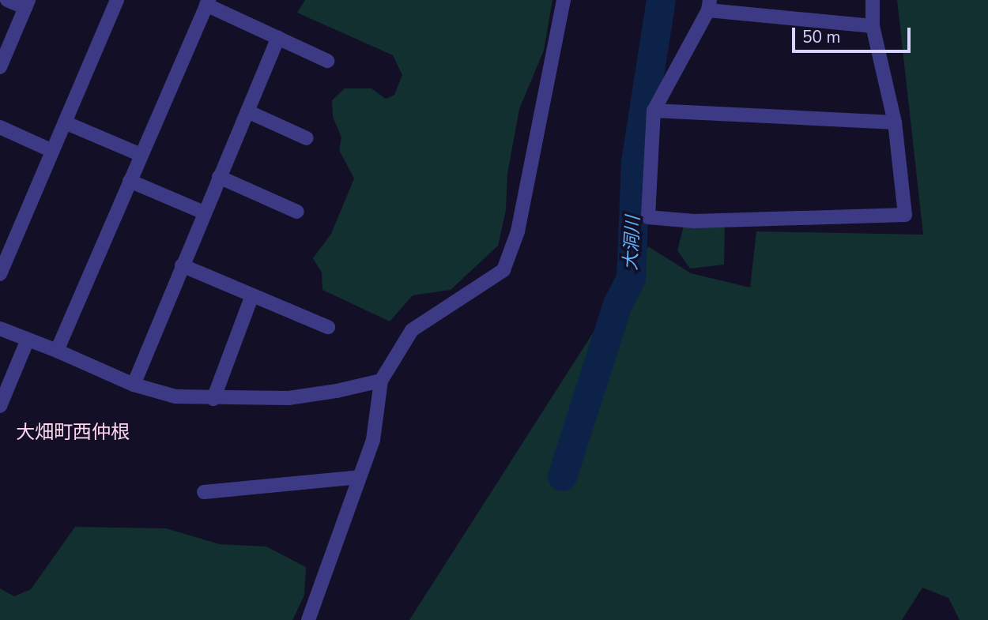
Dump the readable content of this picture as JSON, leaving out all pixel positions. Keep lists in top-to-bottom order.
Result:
{
  "districts": ["大畑町西仲根"],
  "water": ["大洞川"],
  "scale_bar": "50 m"
}
